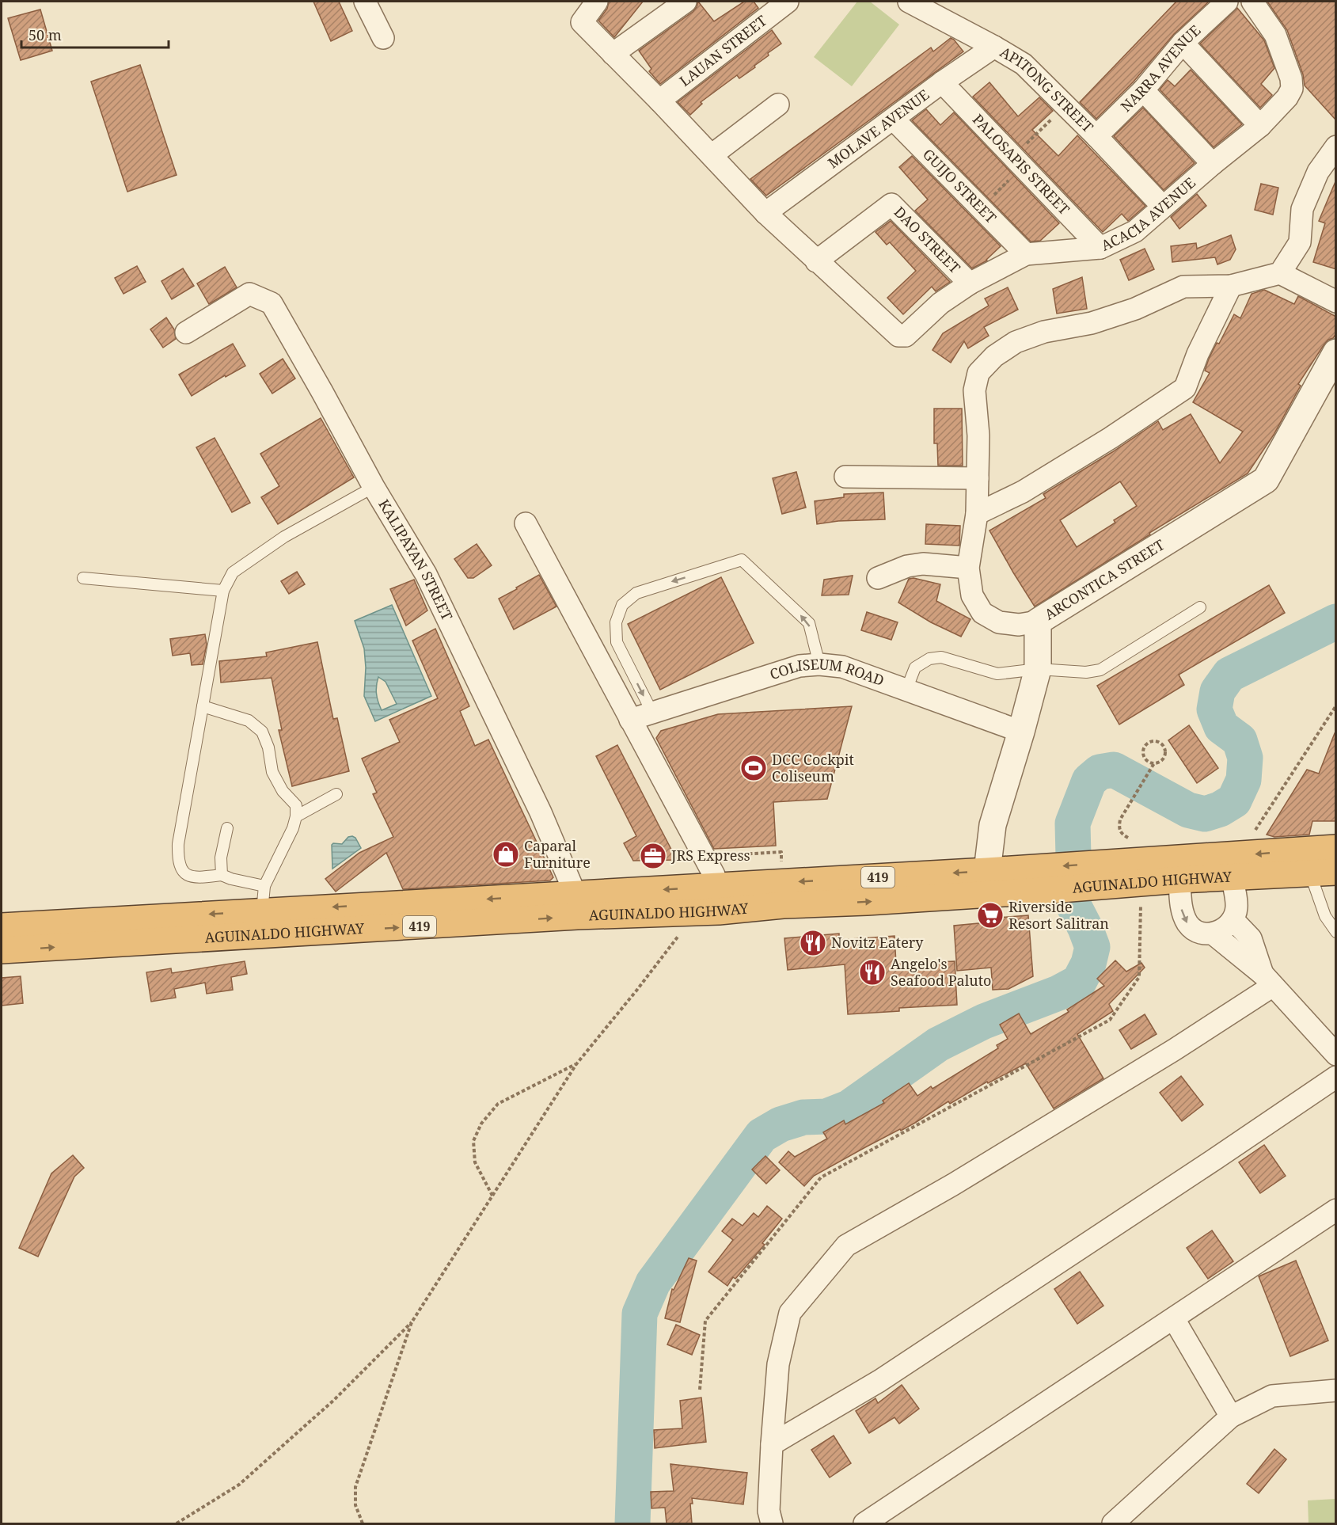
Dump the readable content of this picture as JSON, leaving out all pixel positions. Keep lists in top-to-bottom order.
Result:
{
  "streets": {
    "highway": ["419", "AGUINALDO HIGHWAY"],
    "street": [
      "LAUAN STREET",
      "NARRA AVENUE",
      "APITONG STREET",
      "MOLAVE AVENUE",
      "PALOSAPIS STREET",
      "GUIJO STREET",
      "ACACIA AVENUE",
      "DAO STREET",
      "KALIPAYAN STREET",
      "ARCONTICA STREET",
      "COLISEUM ROAD"
    ]
  },
  "crossings": [
    ["NARRA AVENUE", "APITONG STREET"],
    ["APITONG STREET", "MOLAVE AVENUE"],
    ["APITONG STREET", "ACACIA AVENUE"],
    ["MOLAVE AVENUE", "PALOSAPIS STREET"],
    ["MOLAVE AVENUE", "GUIJO STREET"],
    ["PALOSAPIS STREET", "ACACIA AVENUE"],
    ["GUIJO STREET", "ACACIA AVENUE"],
    ["ACACIA AVENUE", "DAO STREET"],
    ["KALIPAYAN STREET", "AGUINALDO HIGHWAY"],
    ["ARCONTICA STREET", "COLISEUM ROAD"],
    ["ARCONTICA STREET", "AGUINALDO HIGHWAY"]
  ],
  "places": {
    "sports": ["DCC Cockpit Coliseum"],
    "shop": ["Caparal Furniture"],
    "office": ["JRS Express"],
    "supermarket": ["Riverside Resort Salitran"],
    "restaurant": ["Novitz Eatery", "Angelo's Seafood Paluto"]
  },
  "scale_bar": "50 m"
}
